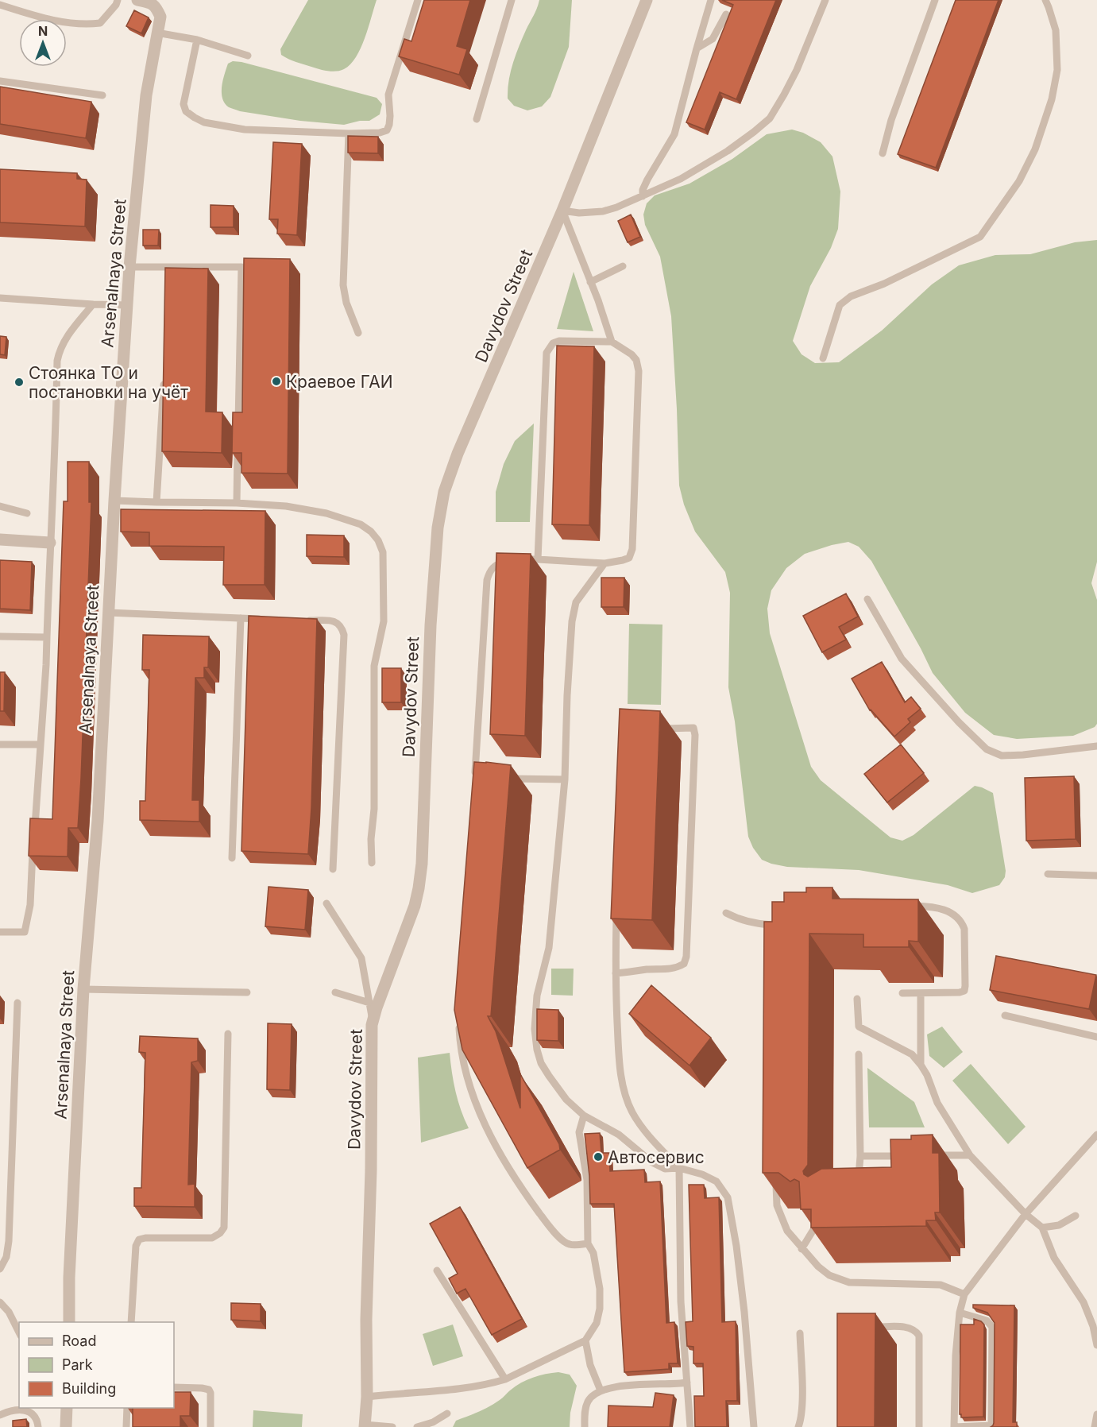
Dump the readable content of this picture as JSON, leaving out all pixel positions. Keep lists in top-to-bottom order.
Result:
{
  "streets": {
    "street": ["Arsenalnaya Street", "Davydov Street"]
  },
  "places": ["Краевое ГАИ", "Стоянка ТО и постановки на учёт", "Автосервис"],
  "legend": ["Road", "Park", "Building"],
  "north": "top"
}
